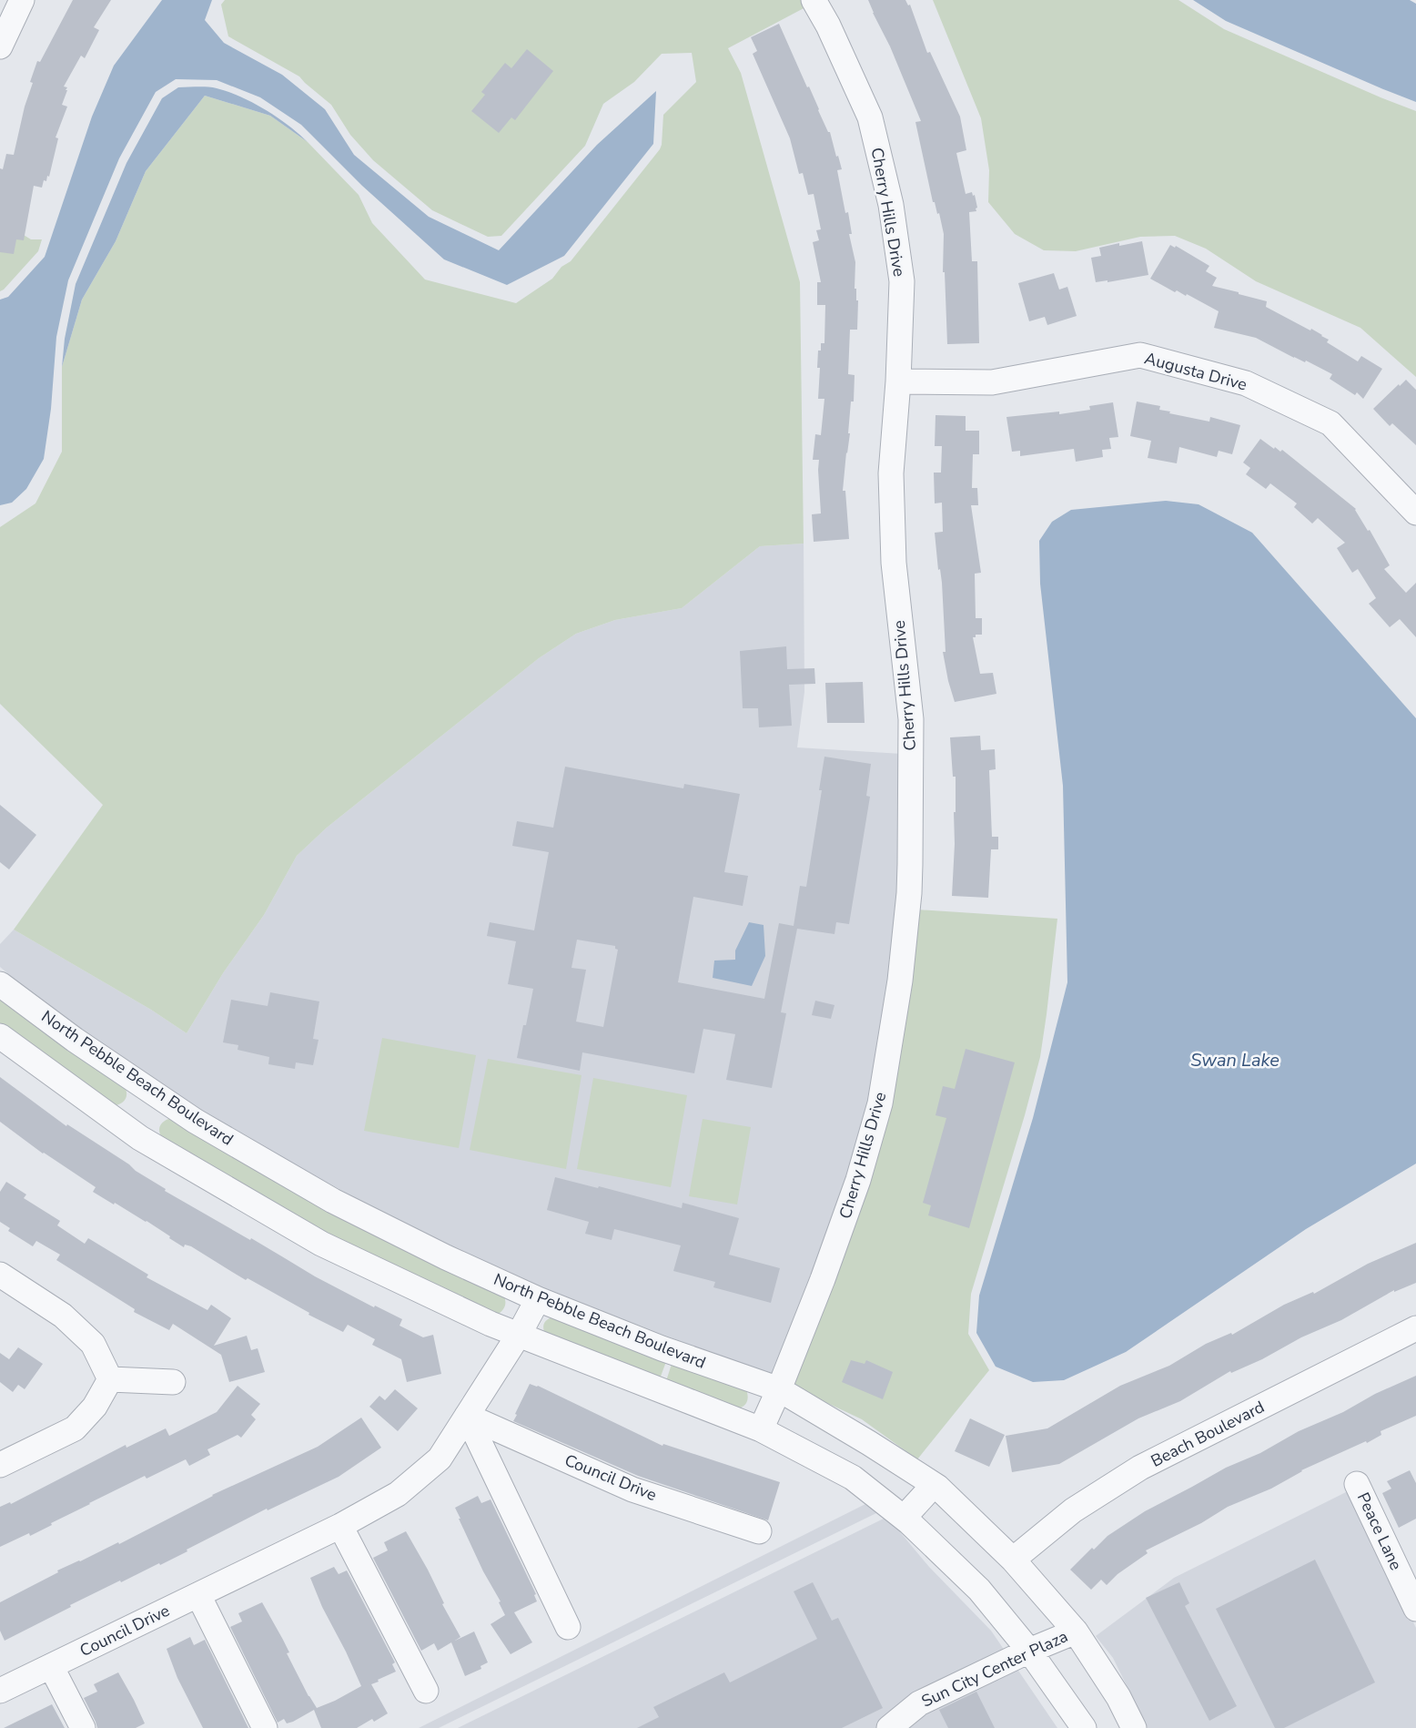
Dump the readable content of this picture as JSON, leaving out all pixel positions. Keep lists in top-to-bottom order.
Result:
{
  "streets": {
    "street": [
      "Cherry Hills Drive",
      "Augusta Drive",
      "North Pebble Beach Boulevard",
      "Beach Boulevard",
      "Council Drive",
      "Peace Lane",
      "Sun City Center Plaza"
    ]
  },
  "crossings": [
    ["Cherry Hills Drive", "Augusta Drive"],
    ["Cherry Hills Drive", "North Pebble Beach Boulevard"],
    ["North Pebble Beach Boulevard", "Beach Boulevard"],
    ["North Pebble Beach Boulevard", "Council Drive"],
    ["North Pebble Beach Boulevard", "Sun City Center Plaza"]
  ],
  "water": ["Swan Lake"]
}
